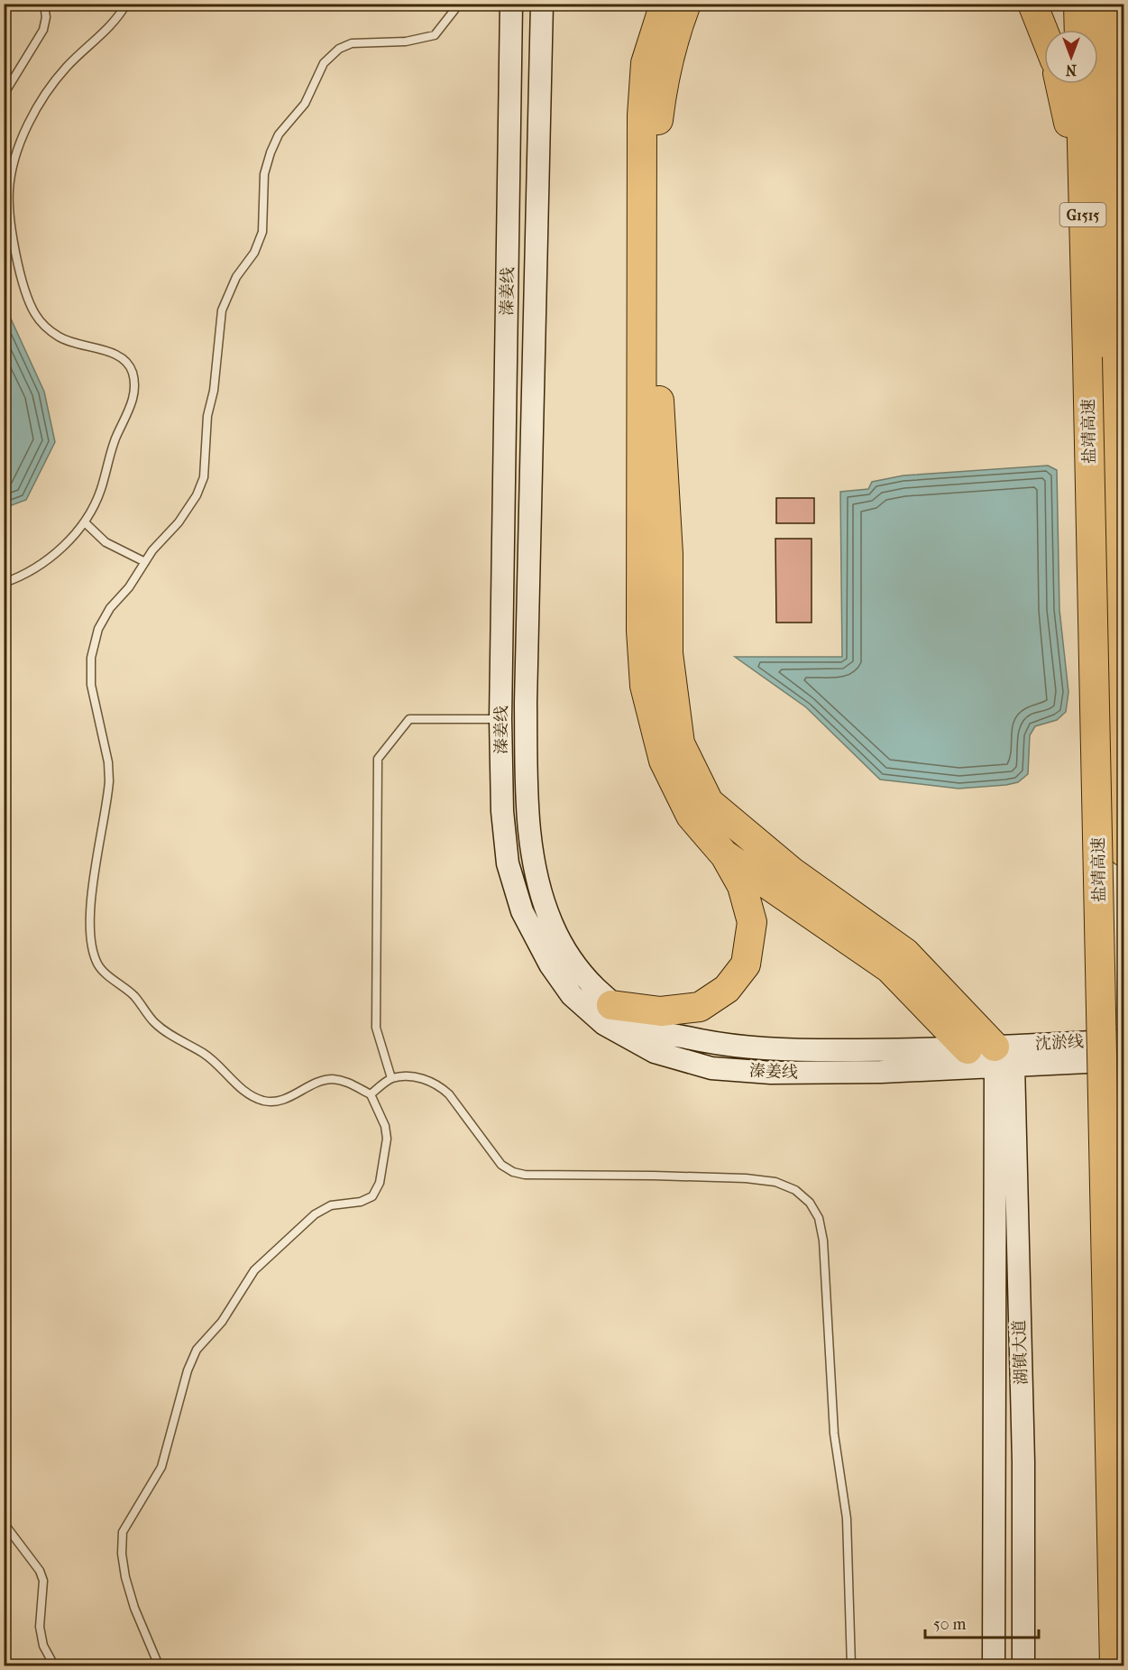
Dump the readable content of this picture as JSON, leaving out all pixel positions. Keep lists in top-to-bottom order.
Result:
{
  "streets": {
    "highway": ["G1515", "盐靖高速"],
    "main road": ["溱姜线", "沈淤线", "湖镇大道"]
  },
  "crossings": [
    ["溱姜线", "沈淤线"],
    ["溱姜线", "湖镇大道"],
    ["沈淤线", "湖镇大道"]
  ],
  "scale_bar": "50 m",
  "north": "bottom"
}
